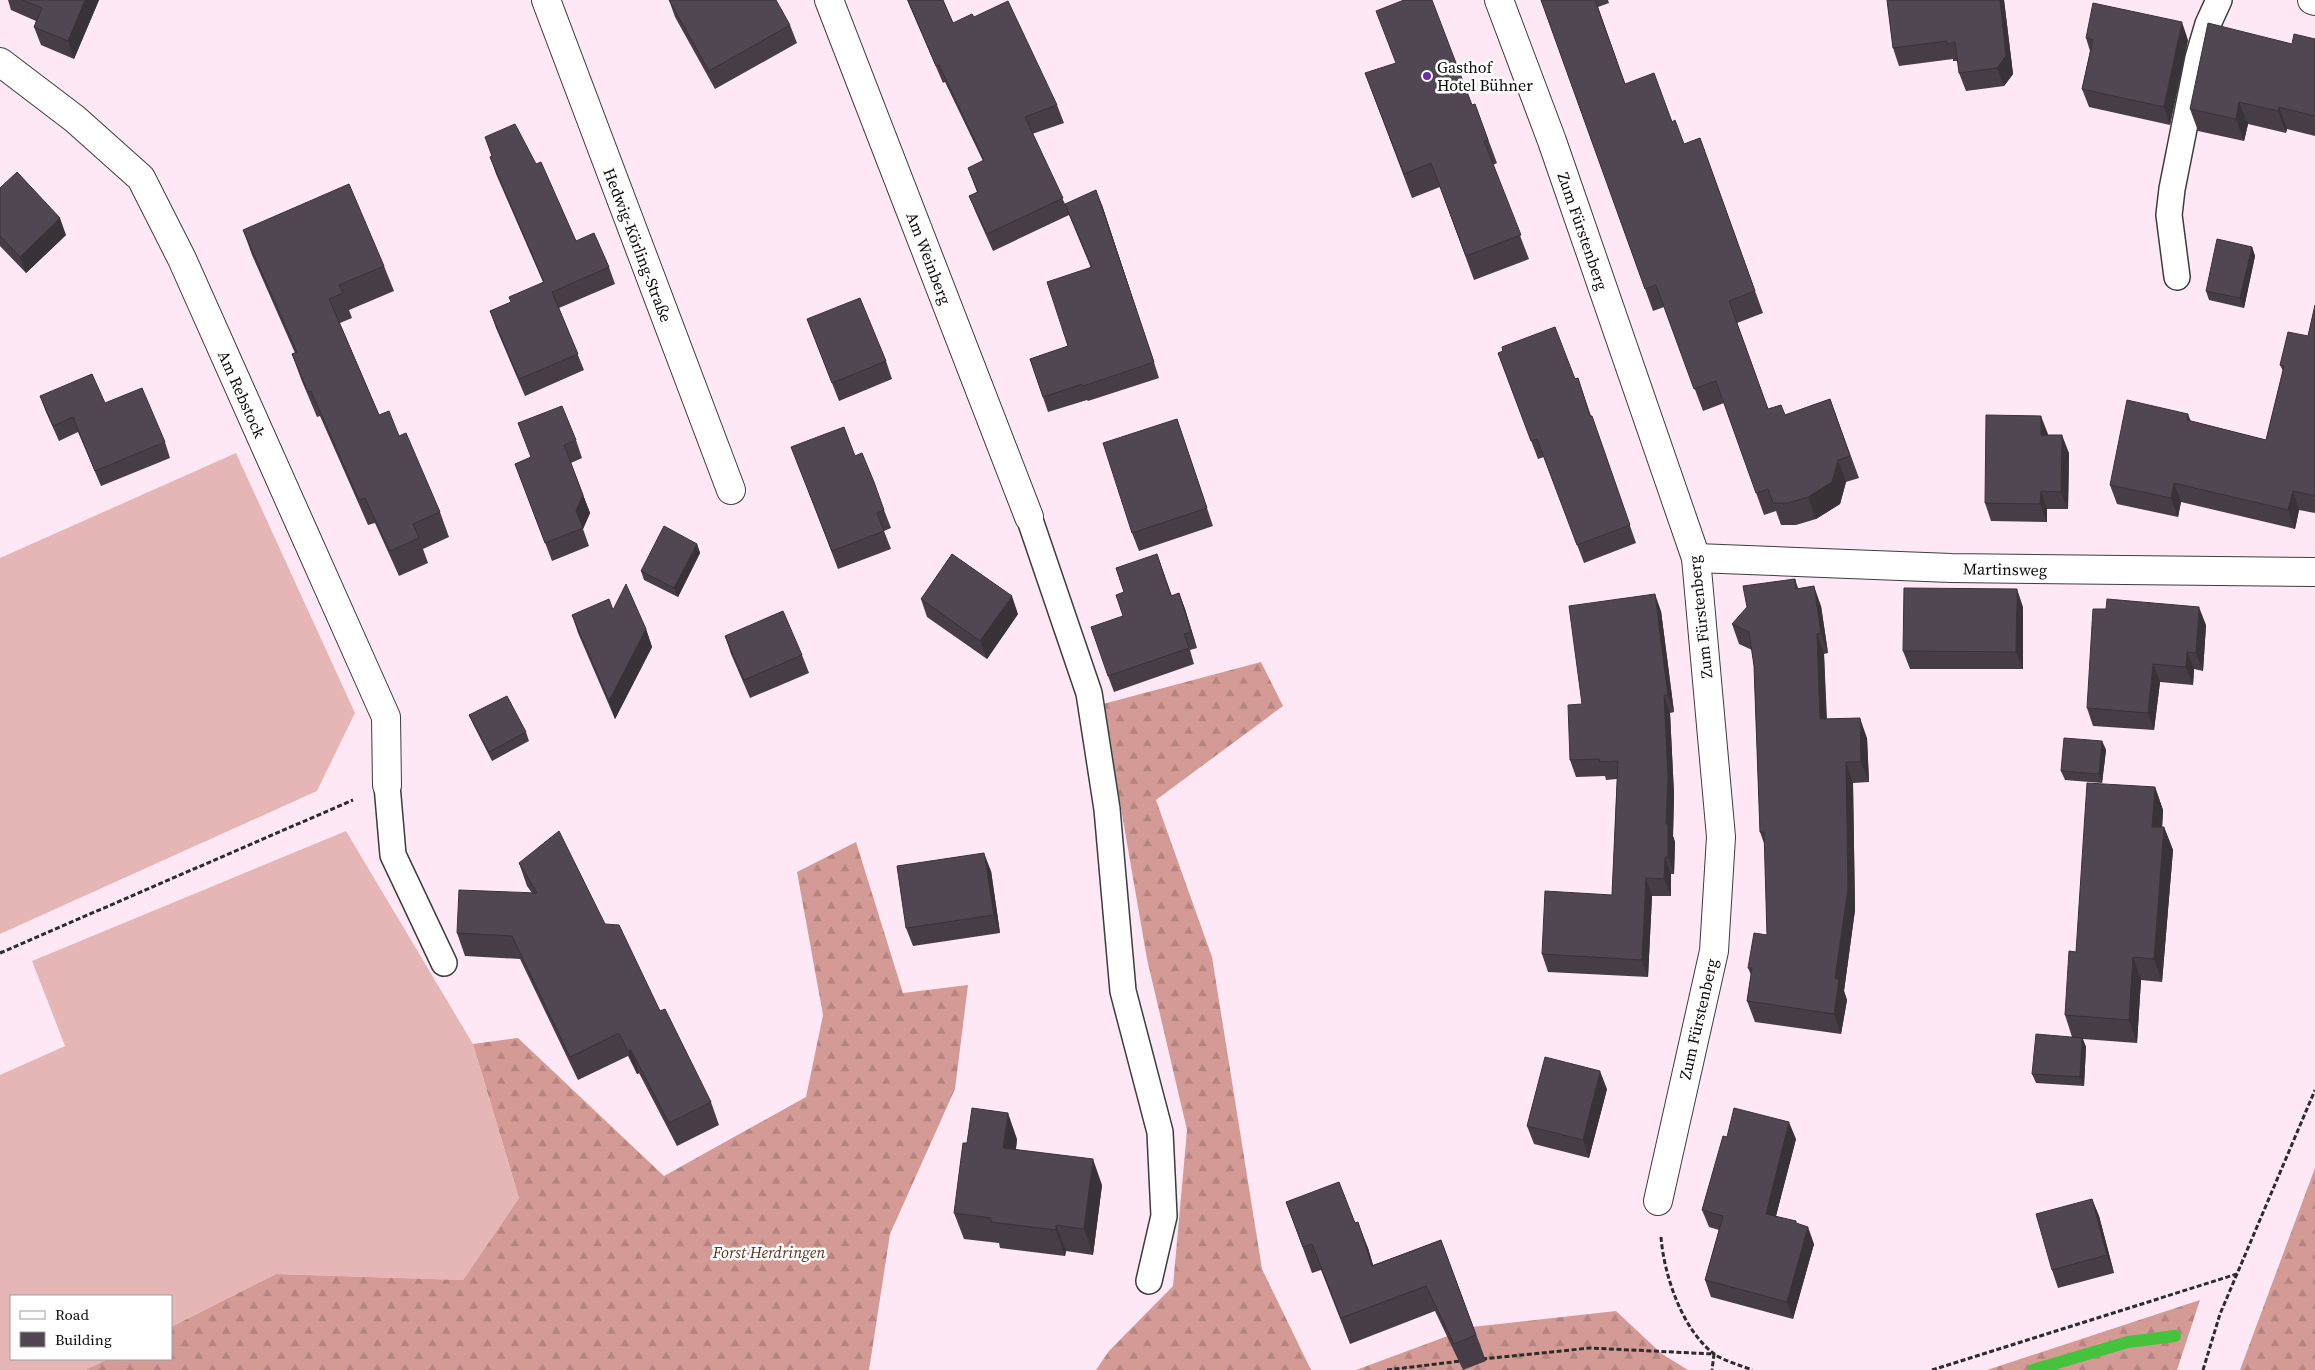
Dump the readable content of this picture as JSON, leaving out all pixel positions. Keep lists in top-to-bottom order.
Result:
{
  "streets": {
    "street": [
      "Zum Fürstenberg",
      "Hedwig-Körling-Straße",
      "Am Weinberg",
      "Am Rebstock",
      "Martinsweg"
    ]
  },
  "crossings": [
    ["Zum Fürstenberg", "Martinsweg"]
  ],
  "parks": ["Forst Herdringen"],
  "places": ["Gasthof Hotel Bühner"],
  "legend": ["Road", "Building"]
}
